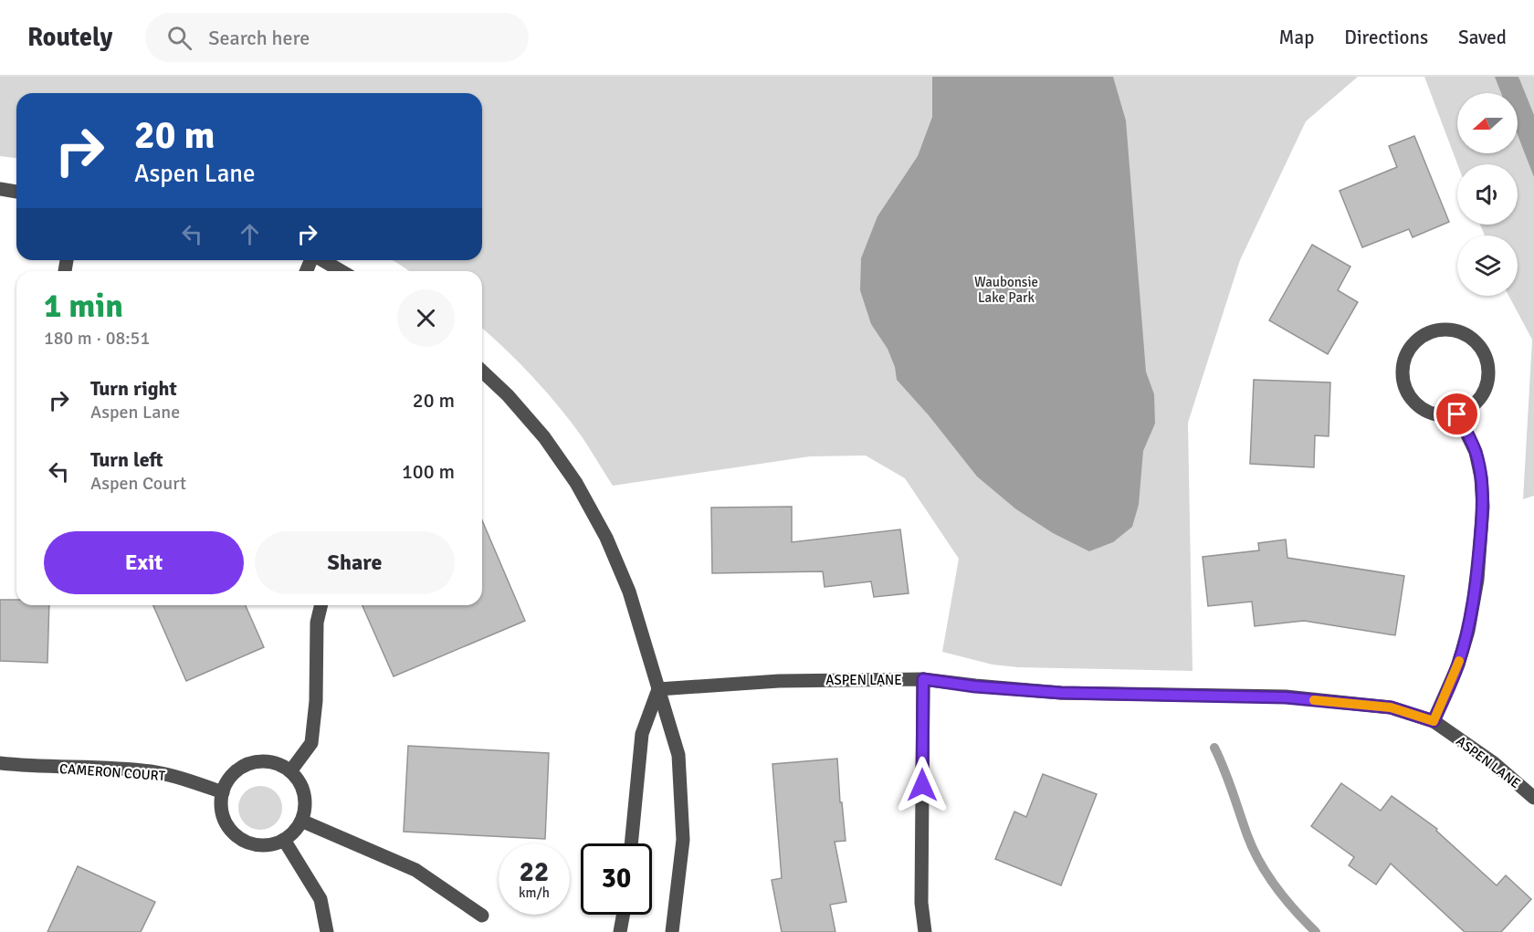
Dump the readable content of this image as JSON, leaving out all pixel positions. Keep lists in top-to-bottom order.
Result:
{
  "streets": {
    "street": ["ASPEN LANE", "CAMERON COURT"]
  },
  "parks": ["Waubonsie Lake Park"],
  "north": "left",
  "page": {
    "header": "Routely",
    "search": "Search here",
    "nav": ["Map", "Directions", "Saved"],
    "turn": ["20 m", "Aspen Lane"],
    "heading": ["1 min", "180 m · 08:51"],
    "list": [
      {
        "name": "Turn right",
        "note": "Aspen Lane",
        "value": "20 m"
      },
      {
        "name": "Turn left",
        "note": "Aspen Court",
        "value": "100 m"
      }
    ],
    "buttons": ["Exit", "Share"],
    "speed": "22 km/h",
    "limit": "30"
  }
}
